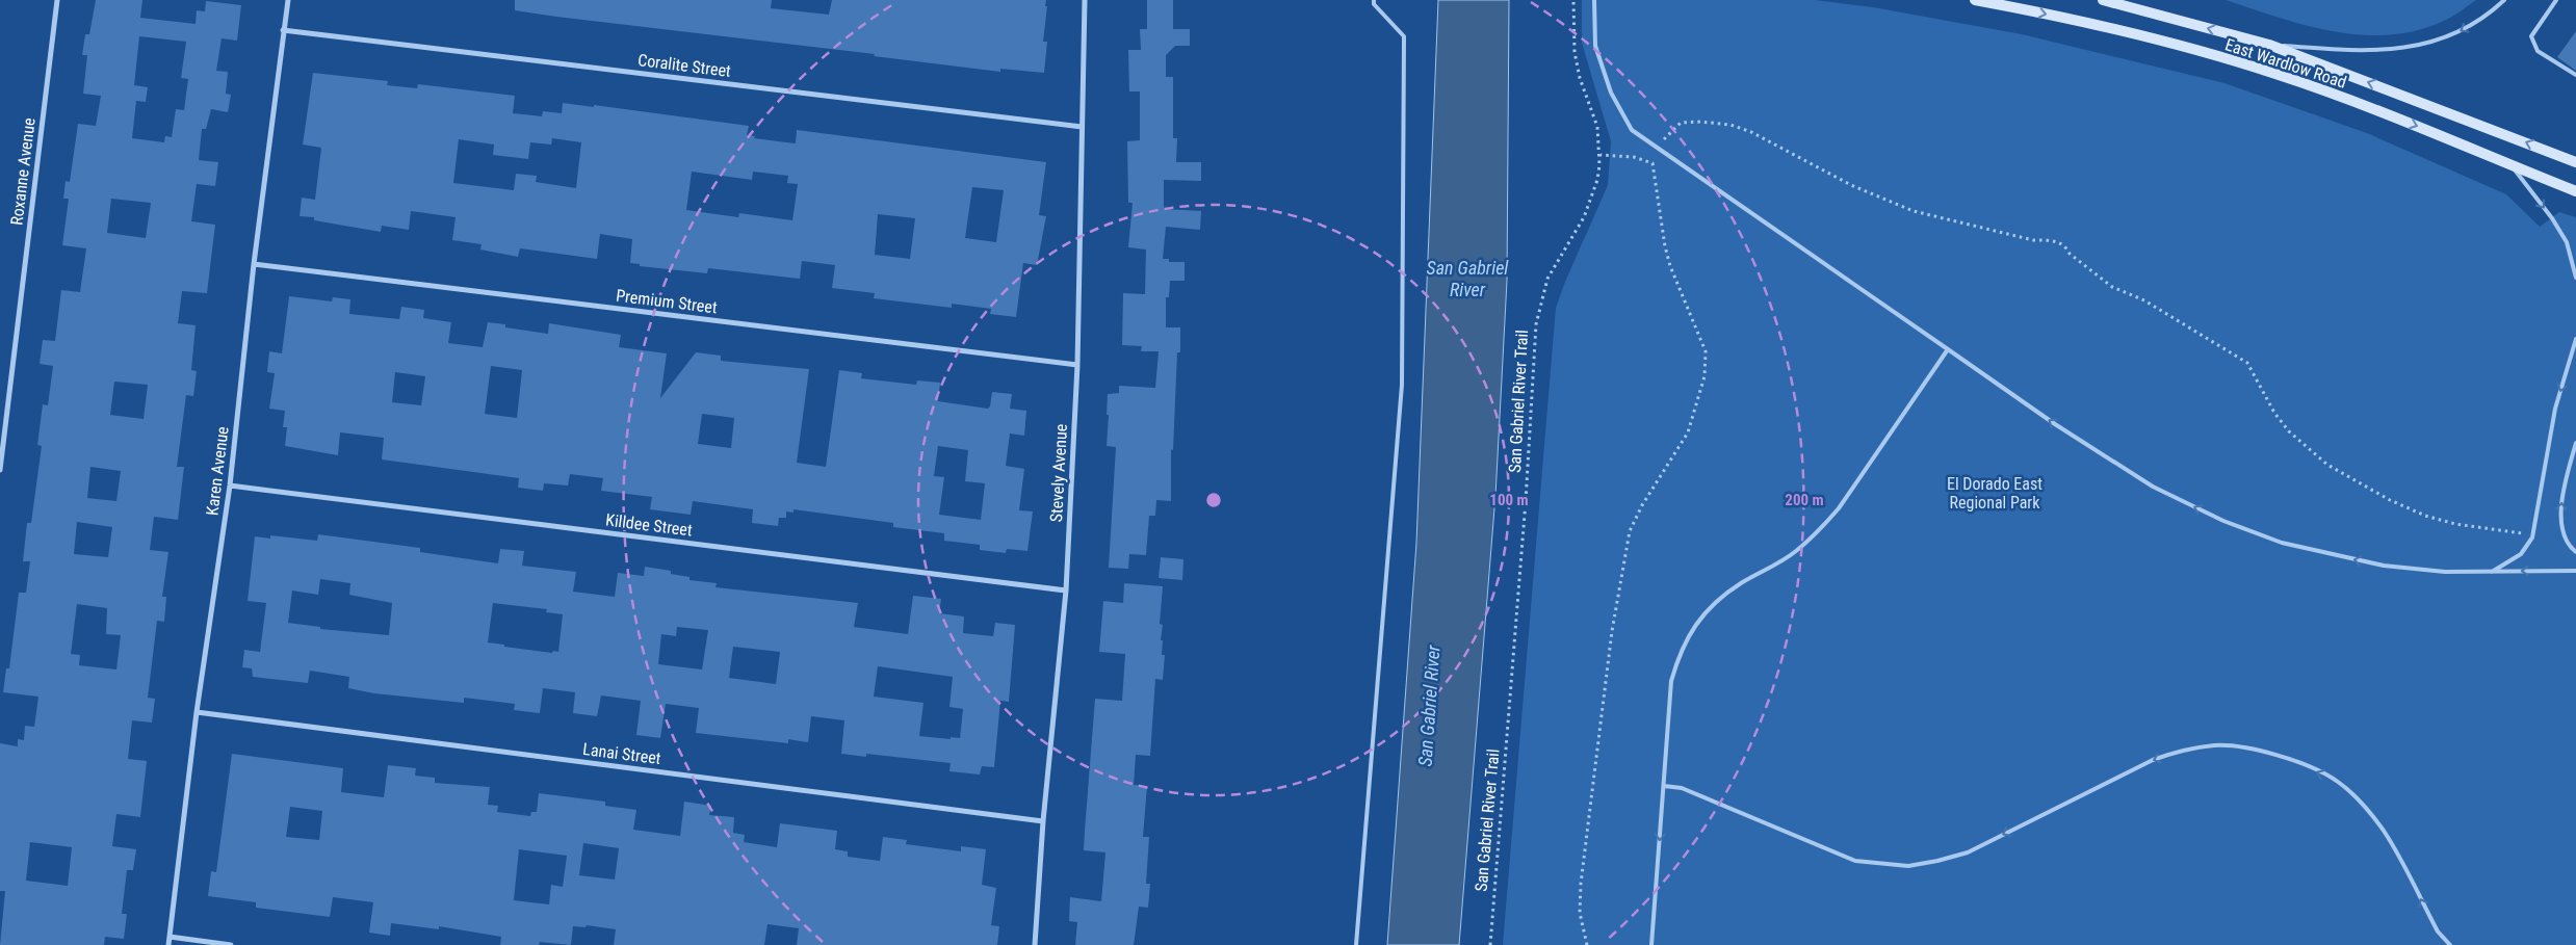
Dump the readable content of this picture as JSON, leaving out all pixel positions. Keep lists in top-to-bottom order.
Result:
{
  "streets": {
    "main road": ["East Wardlow Road"],
    "street": [
      "Coralite Street",
      "Roxanne Avenue",
      "Premium Street",
      "Karen Avenue",
      "Stevely Avenue",
      "Killdee Street",
      "Lanai Street"
    ],
    "path": ["San Gabriel River Trail"]
  },
  "crossings": [
    ["Coralite Street", "Karen Avenue"],
    ["Coralite Street", "Stevely Avenue"],
    ["Premium Street", "Karen Avenue"],
    ["Premium Street", "Stevely Avenue"],
    ["Karen Avenue", "Killdee Street"],
    ["Karen Avenue", "Lanai Street"],
    ["Stevely Avenue", "Killdee Street"],
    ["Stevely Avenue", "Lanai Street"]
  ],
  "water": ["San Gabriel River"],
  "parks": ["El Dorado East Regional Park"],
  "rings": ["100 m", "200 m"]
}
